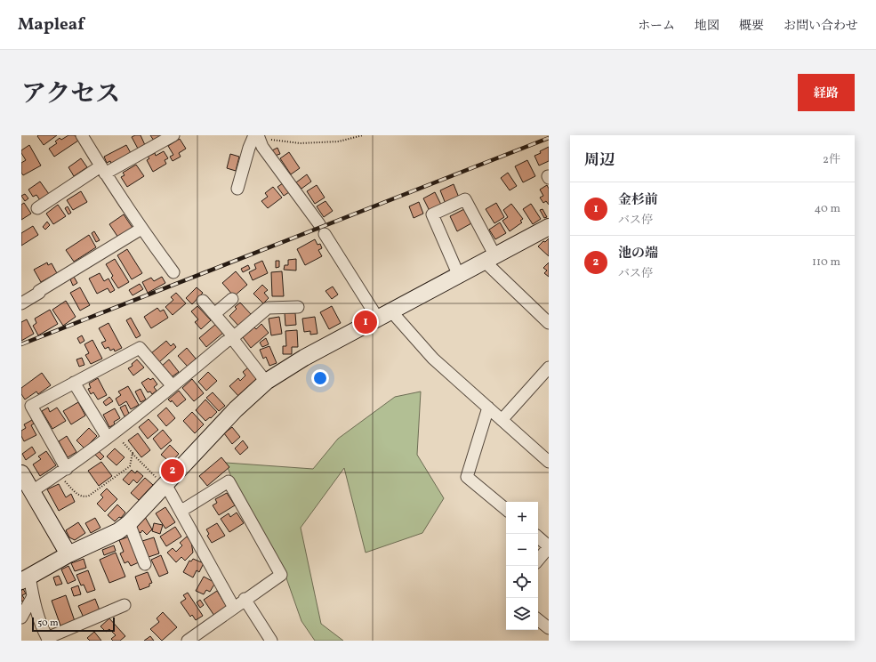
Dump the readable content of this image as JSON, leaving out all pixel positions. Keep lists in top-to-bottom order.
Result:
{
  "scale_bar": "50 m",
  "page": {
    "header": "Mapleaf",
    "nav": [
      "ホーム",
      "地図",
      "概要",
      "お問い合わせ"
    ],
    "title": "アクセス",
    "buttons": "経路",
    "heading": ["周辺", "2件"],
    "list": [
      {
        "mark": "1",
        "name": "金杉前",
        "note": "バス停",
        "value": "40 m"
      },
      {
        "mark": "2",
        "name": "池の端",
        "note": "バス停",
        "value": "110 m"
      }
    ],
    "pins": ["1", "2"],
    "map_buttons": ["+", "−"],
    "scale": "50 m"
  }
}
